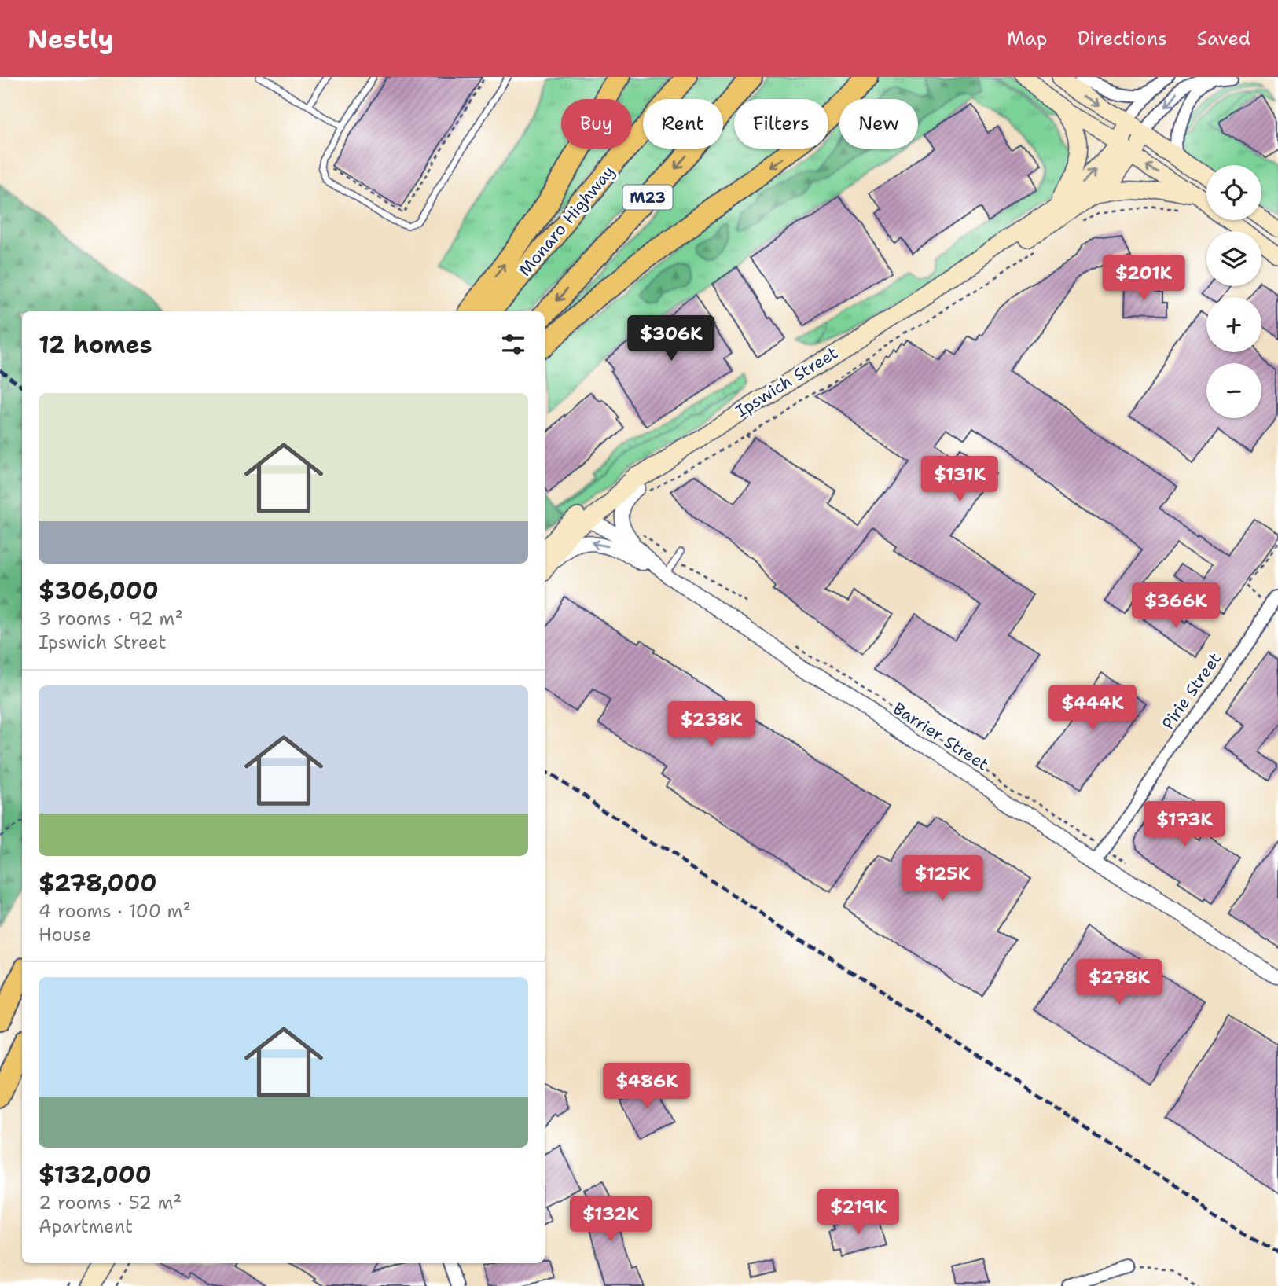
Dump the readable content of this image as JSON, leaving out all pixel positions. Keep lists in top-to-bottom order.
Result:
{
  "streets": {
    "highway": ["M23", "Monaro Highway"],
    "main road": ["Ipswich Street"],
    "street": ["Pirie Street", "Barrier Street"]
  },
  "crossings": [
    ["Ipswich Street", "Barrier Street"],
    ["Pirie Street", "Barrier Street"]
  ],
  "page": {
    "header": "Nestly",
    "nav": ["Map", "Directions", "Saved"],
    "chip": [
      "Buy",
      "Rent",
      "Filters",
      "New"
    ],
    "map_buttons": ["+", "−"],
    "price": [
      "$201K",
      "$306K",
      "$131K",
      "$366K",
      "$444K",
      "$238K",
      "$173K",
      "$125K",
      "$278K",
      "$486K",
      "$219K",
      "$132K"
    ],
    "heading": "12 homes",
    "list": [
      {
        "name": "$306,000",
        "note": "3 rooms · 92 m² · Ipswich Street"
      },
      {
        "name": "$278,000",
        "note": "4 rooms · 100 m² · House"
      },
      {
        "name": "$132,000",
        "note": "2 rooms · 52 m² · Apartment"
      }
    ]
  }
}
